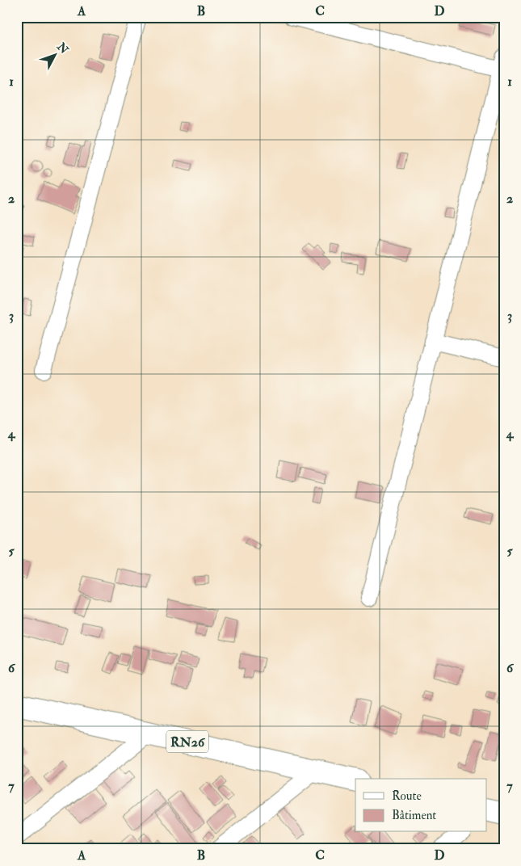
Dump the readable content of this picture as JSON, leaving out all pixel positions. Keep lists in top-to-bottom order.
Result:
{
  "streets": {
    "main road": ["RN26"]
  },
  "legend": ["Route", "Bâtiment"],
  "north": "top right",
  "grid": {
    "columns": [
      "A",
      "B",
      "C",
      "D"
    ],
    "rows": [
      "1",
      "2",
      "3",
      "4",
      "5",
      "6",
      "7"
    ]
  }
}
